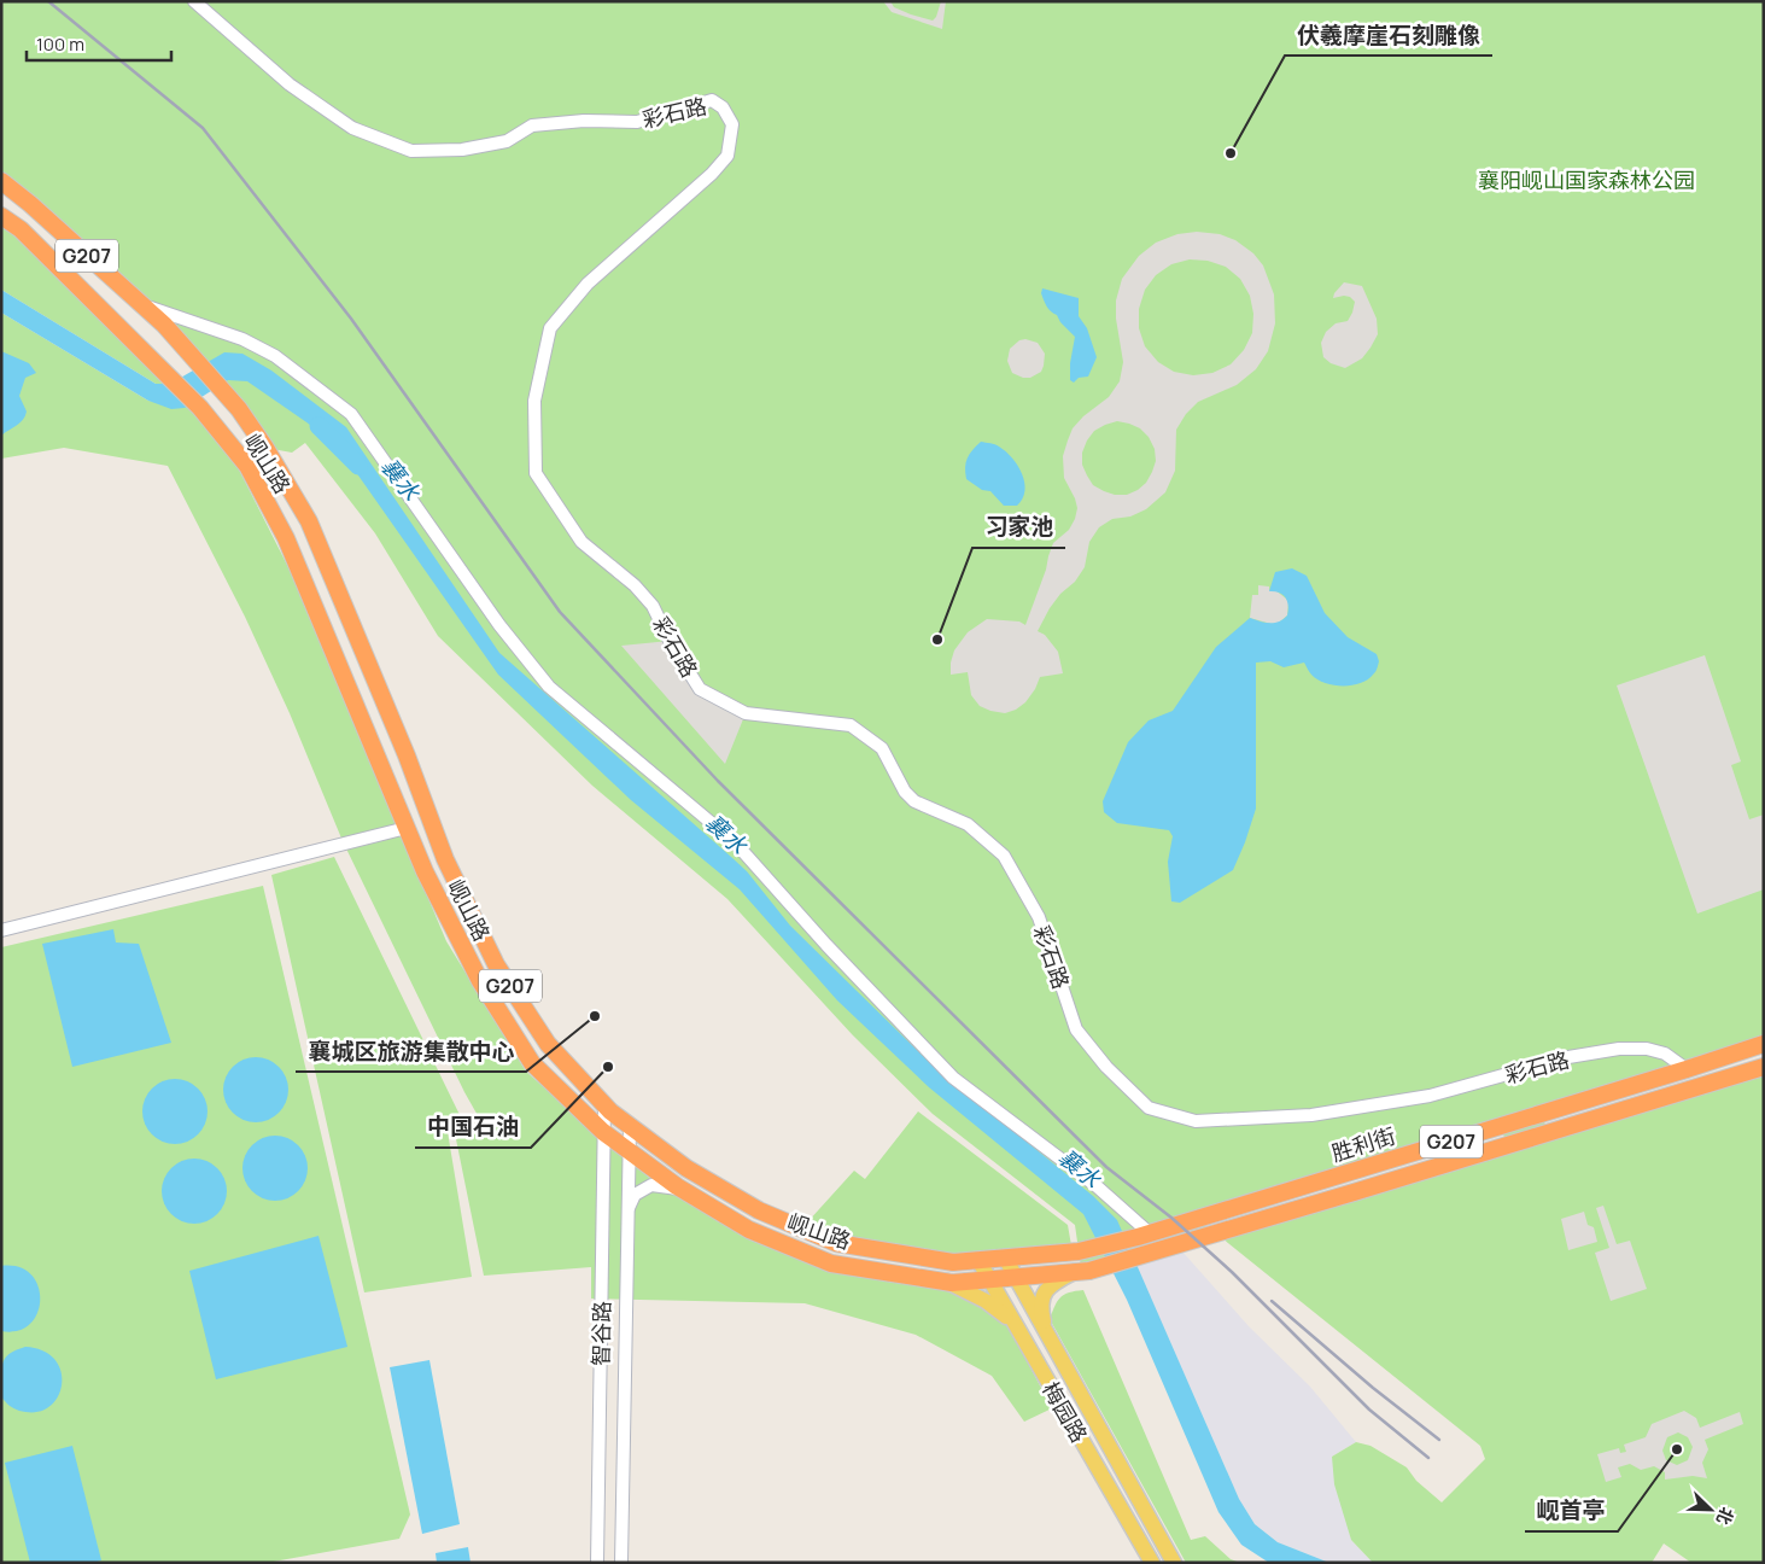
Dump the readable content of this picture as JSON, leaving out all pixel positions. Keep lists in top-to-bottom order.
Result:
{
  "streets": {
    "highway": ["G207", "岘山路", "胜利街"],
    "main road": ["梅园路"],
    "street": ["彩石路", "智谷路"]
  },
  "crossings": [
    ["彩石路", "胜利街"],
    ["G207", "岘山路"],
    ["岘山路", "胜利街"],
    ["岘山路", "智谷路"],
    ["岘山路", "梅园路"]
  ],
  "water": ["襄水"],
  "parks": ["襄阳岘山国家森林公园"],
  "places": [
    "伏羲摩崖石刻雕像",
    "习家池",
    "襄城区旅游集散中心",
    "中国石油",
    "岘首亭"
  ],
  "scale_bar": "100 m",
  "north": "bottom right"
}
